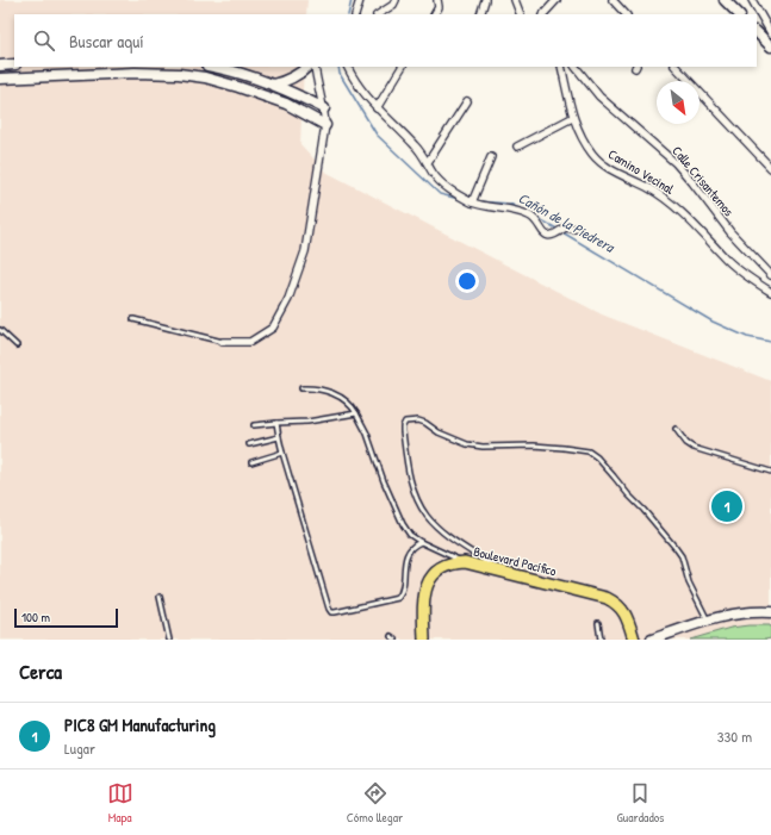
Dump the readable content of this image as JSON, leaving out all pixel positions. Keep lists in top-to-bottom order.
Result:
{
  "streets": {
    "main road": ["Boulevard Pacífico"],
    "street": ["Camino Vecinal", "Calle Crisantemos"]
  },
  "water": ["Cañón de la Piedrera"],
  "scale_bar": "100 m",
  "north": "bottom right",
  "page": {
    "search": "Buscar aquí",
    "pins": "1",
    "scale": "100 m",
    "heading": "Cerca",
    "list": [
      {
        "mark": "1",
        "name": "PIC8 GM Manufacturing",
        "note": "Lugar",
        "value": "330 m"
      }
    ],
    "nav": ["Mapa", "Cómo llegar", "Guardados"]
  }
}
